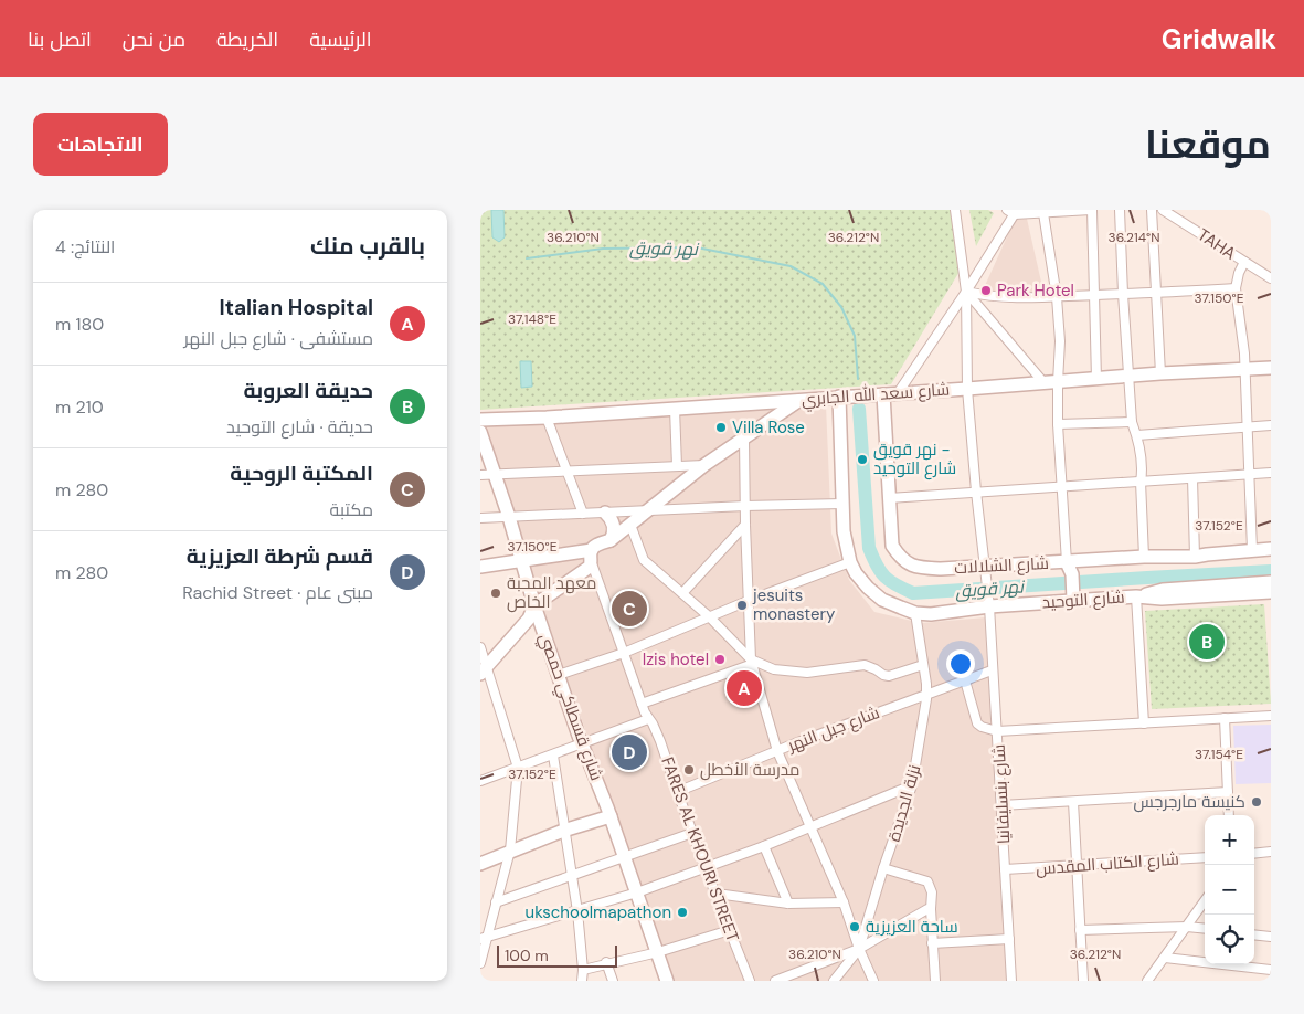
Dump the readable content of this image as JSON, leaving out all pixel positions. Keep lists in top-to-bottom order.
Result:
{
  "streets": {
    "main road": [
      "شارع سعد الله الجابري",
      "شارع الشلالات",
      "شارع التوحيد",
      "شارع قسطاكي حمصي"
    ],
    "street": [
      "TAHA",
      "شارع جبل النهر",
      "شارع بنسليفانيا",
      "نزلة الجديدة",
      "FARES AL KHOURI STREET",
      "شارع الكتاب المقدس"
    ]
  },
  "crossings": [
    ["شارع سعد الله الجابري", "شارع الشلالات"],
    ["شارع سعد الله الجابري", "شارع التوحيد"],
    ["شارع سعد الله الجابري", "شارع بنسليفانيا"],
    ["شارع الشلالات", "شارع بنسليفانيا"],
    ["شارع التوحيد", "شارع بنسليفانيا"],
    ["شارع التوحيد", "نزلة الجديدة"],
    ["شارع جبل النهر", "شارع بنسليفانيا"],
    ["شارع جبل النهر", "نزلة الجديدة"],
    ["شارع جبل النهر", "FARES AL KHOURI STREET"],
    ["شارع بنسليفانيا", "شارع الكتاب المقدس"]
  ],
  "water": ["نهر قويق"],
  "places": [
    "Park Hotel",
    "Villa Rose",
    "نهر قويق - شارع التوحيد",
    "معهد المحبة الخاص",
    "jesuits monastery",
    "Izis hotel",
    "مدرسة الأخطل",
    "كنيسة مارجرجس",
    "ukschoolmapathon",
    "ساحة العزيزية"
  ],
  "scale_bar": "100 m",
  "page": {
    "header": "Gridwalk",
    "nav": [
      "الرئيسية",
      "الخريطة",
      "من نحن",
      "اتصل بنا"
    ],
    "title": "موقعنا",
    "buttons": "الاتجاهات",
    "heading": ["بالقرب منك", "النتائج: 4"],
    "list": [
      {
        "mark": "A",
        "name": "Italian Hospital",
        "note": "مستشفى · شارع جبل النهر",
        "value": "180 m"
      },
      {
        "mark": "B",
        "name": "حديقة العروبة",
        "note": "حديقة · شارع التوحيد",
        "value": "210 m"
      },
      {
        "mark": "C",
        "name": "المكتبة الروحية",
        "note": "مكتبة",
        "value": "280 m"
      },
      {
        "mark": "D",
        "name": "قسم شرطة العزيزية",
        "note": "مبنى عام · Rachid Street",
        "value": "280 m"
      }
    ],
    "pins": [
      "C",
      "B",
      "A",
      "D"
    ],
    "map_buttons": ["+", "−"],
    "scale": "100 m"
  },
  "coordinates": [
    "36.210°N",
    "36.212°N",
    "36.214°N",
    "37.150°E",
    "37.148°E",
    "37.152°E",
    "37.154°E"
  ]
}
